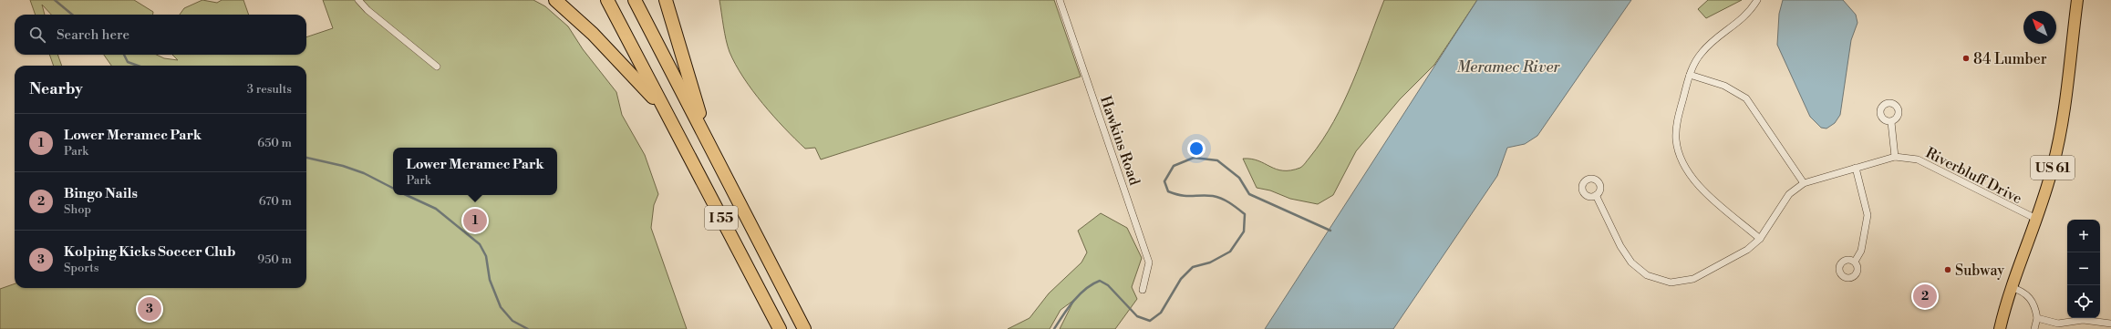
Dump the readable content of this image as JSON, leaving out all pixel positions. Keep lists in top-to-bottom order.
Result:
{
  "streets": {
    "highway": ["I 55"],
    "main road": ["US 61"],
    "street": ["Hawkins Road", "Riverbluff Drive"]
  },
  "crossings": [
    ["US 61", "Riverbluff Drive"]
  ],
  "water": ["Meramec River"],
  "places": ["84 Lumber", "Subway"],
  "north": "top left",
  "page": {
    "search": "Search here",
    "heading": ["Nearby", "3 results"],
    "list": [
      {
        "mark": "1",
        "name": "Lower Meramec Park",
        "note": "Park",
        "value": "650 m"
      },
      {
        "mark": "2",
        "name": "Bingo Nails",
        "note": "Shop",
        "value": "670 m"
      },
      {
        "mark": "3",
        "name": "Kolping Kicks Soccer Club",
        "note": "Sports",
        "value": "950 m"
      }
    ],
    "popup": ["Lower Meramec Park", "Park"],
    "pins": ["1", "2", "3"],
    "map_buttons": ["+", "−"]
  }
}
